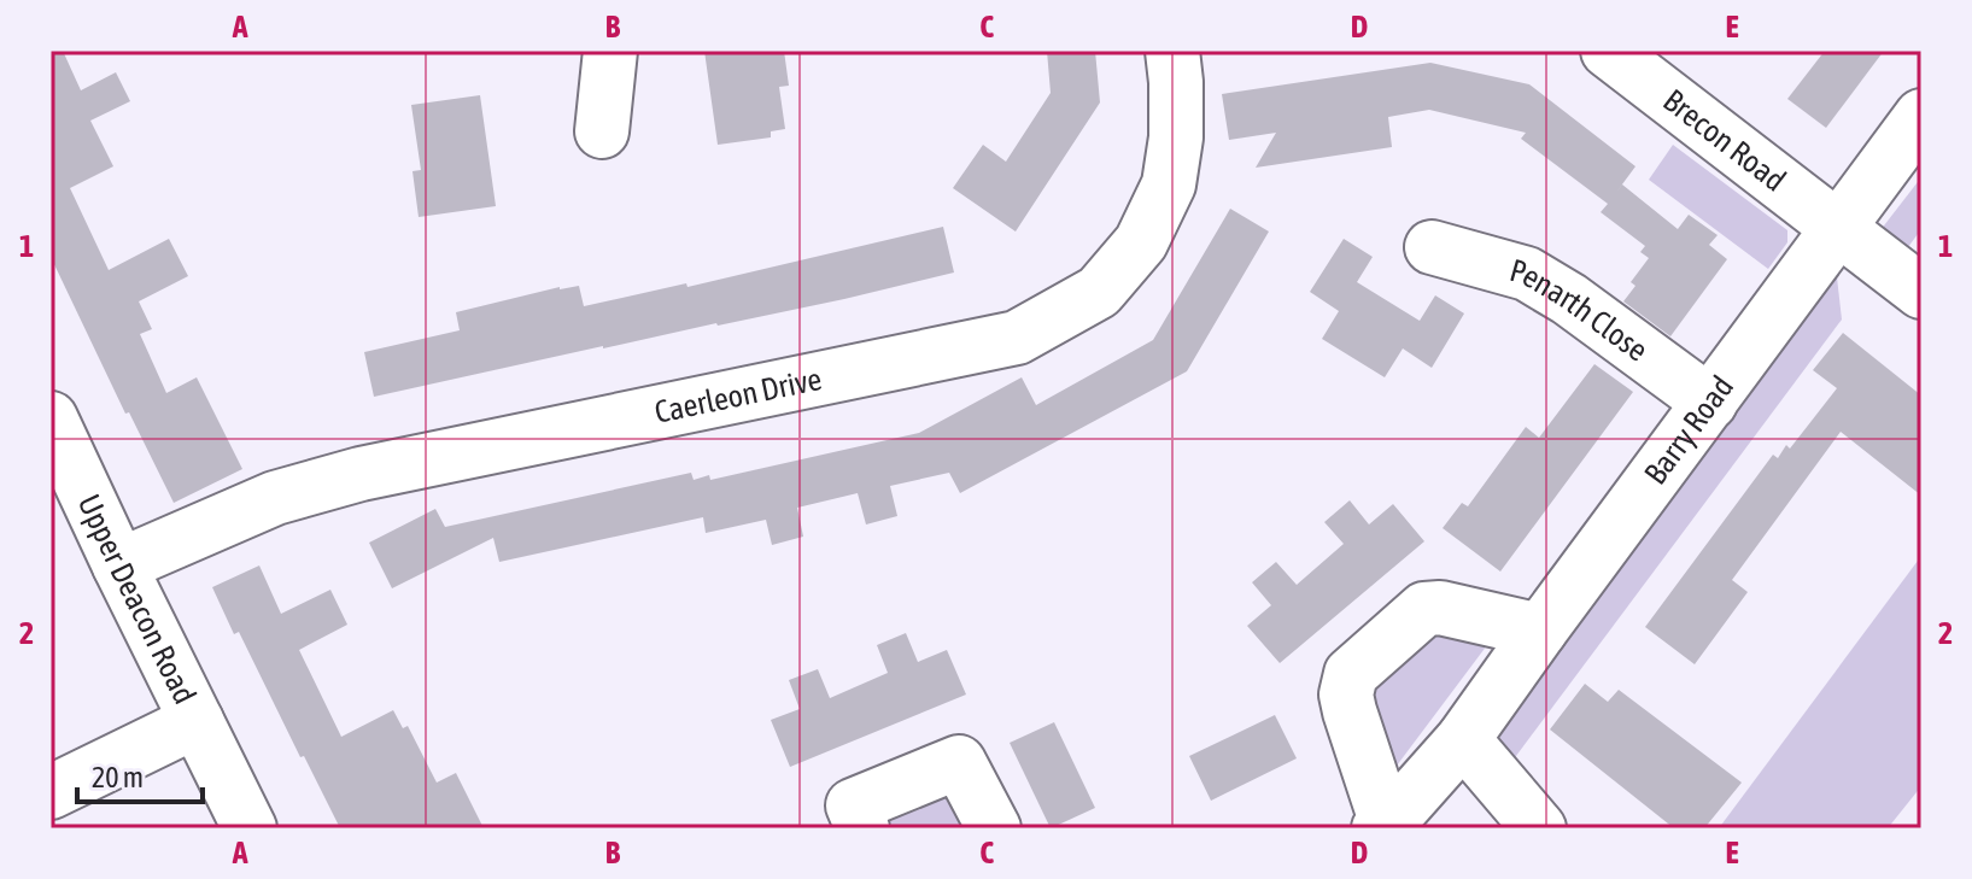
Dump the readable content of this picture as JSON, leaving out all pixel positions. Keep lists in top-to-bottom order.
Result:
{
  "streets": {
    "street": [
      "Brecon Road",
      "Penarth Close",
      "Caerleon Drive",
      "Barry Road",
      "Upper Deacon Road"
    ]
  },
  "crossings": [
    ["Brecon Road", "Barry Road"],
    ["Penarth Close", "Barry Road"],
    ["Caerleon Drive", "Upper Deacon Road"]
  ],
  "scale_bar": "20 m",
  "grid": {
    "columns": [
      "A",
      "B",
      "C",
      "D",
      "E"
    ],
    "rows": ["1", "2"]
  }
}
